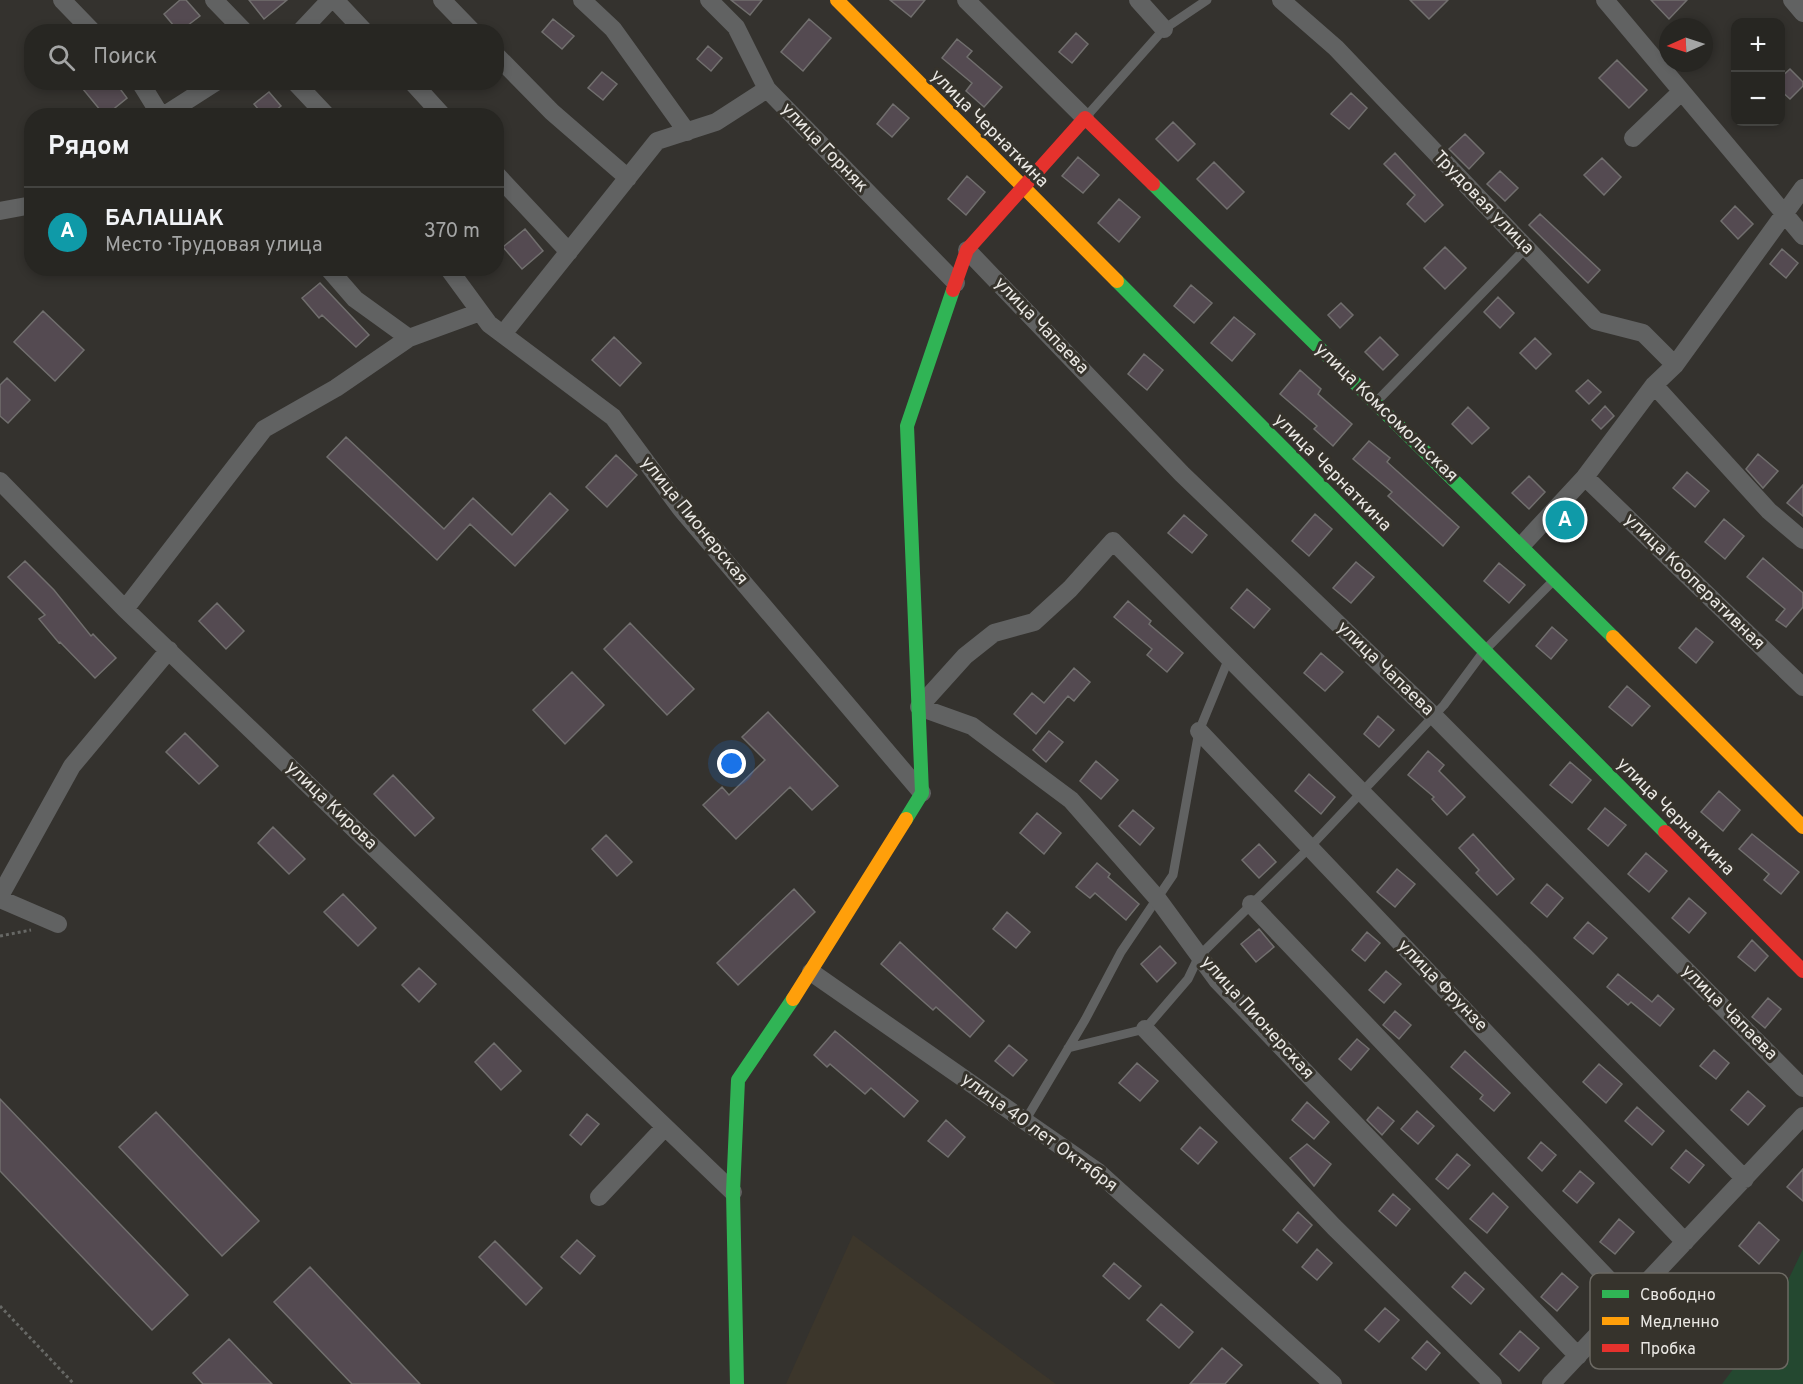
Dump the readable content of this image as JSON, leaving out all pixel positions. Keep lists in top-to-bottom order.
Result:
{
  "streets": {
    "street": [
      "улица Чернаткина",
      "улица Горняк",
      "Трудовая улица",
      "улица Чапаева",
      "улица Комсомольская",
      "улица Пионерская",
      "улица Кооперативная",
      "улица Кирова",
      "улица Фрунзе",
      "улица 40 лет Октября"
    ]
  },
  "legend": ["Свободно", "Медленно", "Пробка"],
  "north": "left",
  "page": {
    "map_buttons": ["+", "−"],
    "search": "Поиск",
    "heading": "Рядом",
    "list": [
      {
        "mark": "A",
        "name": "БАЛАШАК",
        "note": "Место · Трудовая улица",
        "value": "370 m"
      }
    ],
    "pins": "A"
  }
}
